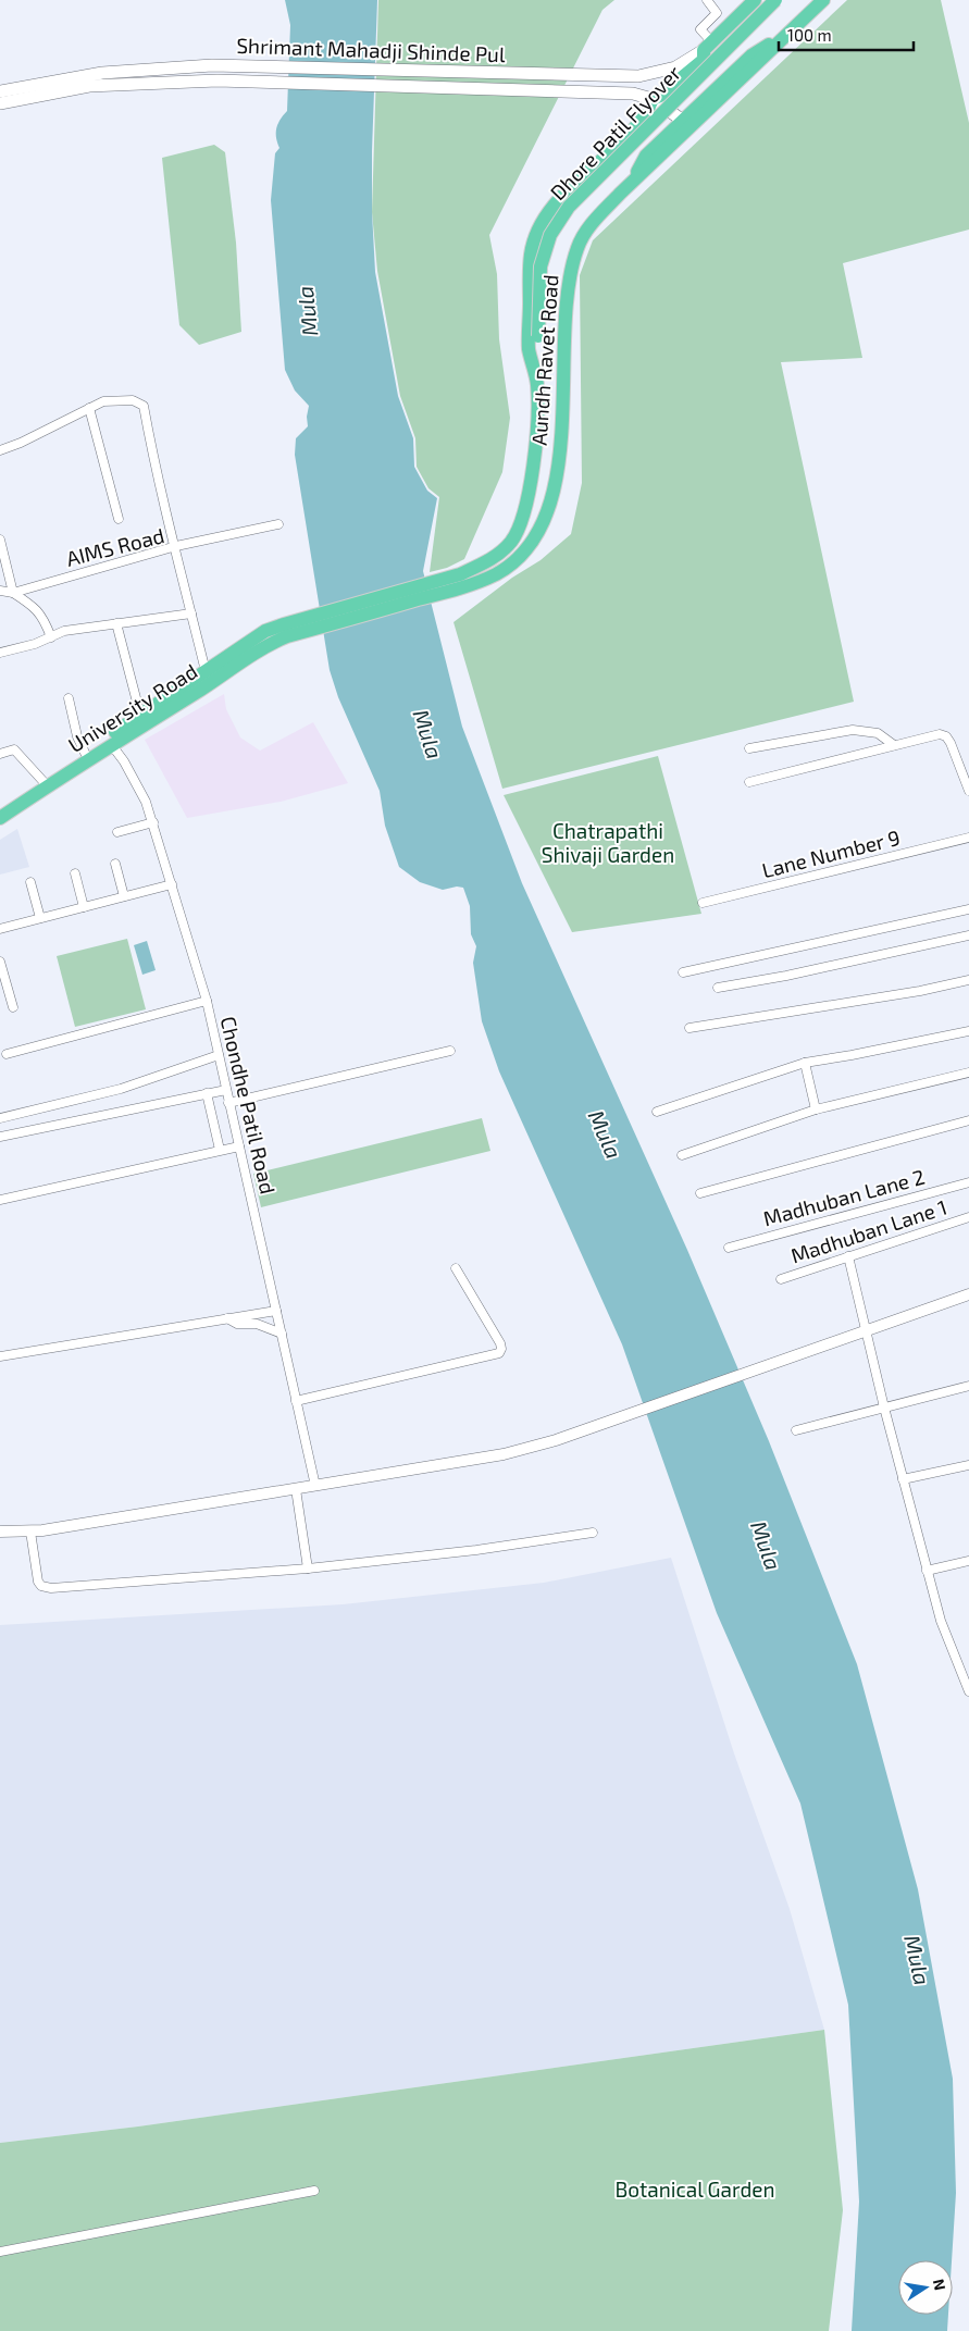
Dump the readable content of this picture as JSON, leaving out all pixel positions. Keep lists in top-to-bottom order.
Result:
{
  "streets": {
    "main road": [
      "Shrimant Mahadji Shinde Pul",
      "Dhore Patil Flyover",
      "Aundh Ravet Road",
      "University Road"
    ],
    "street": [
      "AIMS Road",
      "Lane Number 9",
      "Chondhe Patil Road",
      "Madhuban Lane 2",
      "Madhuban Lane 1"
    ]
  },
  "crossings": [
    ["Shrimant Mahadji Shinde Pul", "Aundh Ravet Road"],
    ["Dhore Patil Flyover", "Aundh Ravet Road"],
    ["Aundh Ravet Road", "University Road"],
    ["AIMS Road", "University Road"],
    ["University Road", "Chondhe Patil Road"]
  ],
  "water": ["Mula"],
  "parks": ["Chatrapathi Shivaji Garden", "Botanical Garden"],
  "scale_bar": "100 m",
  "north": "right"
}
